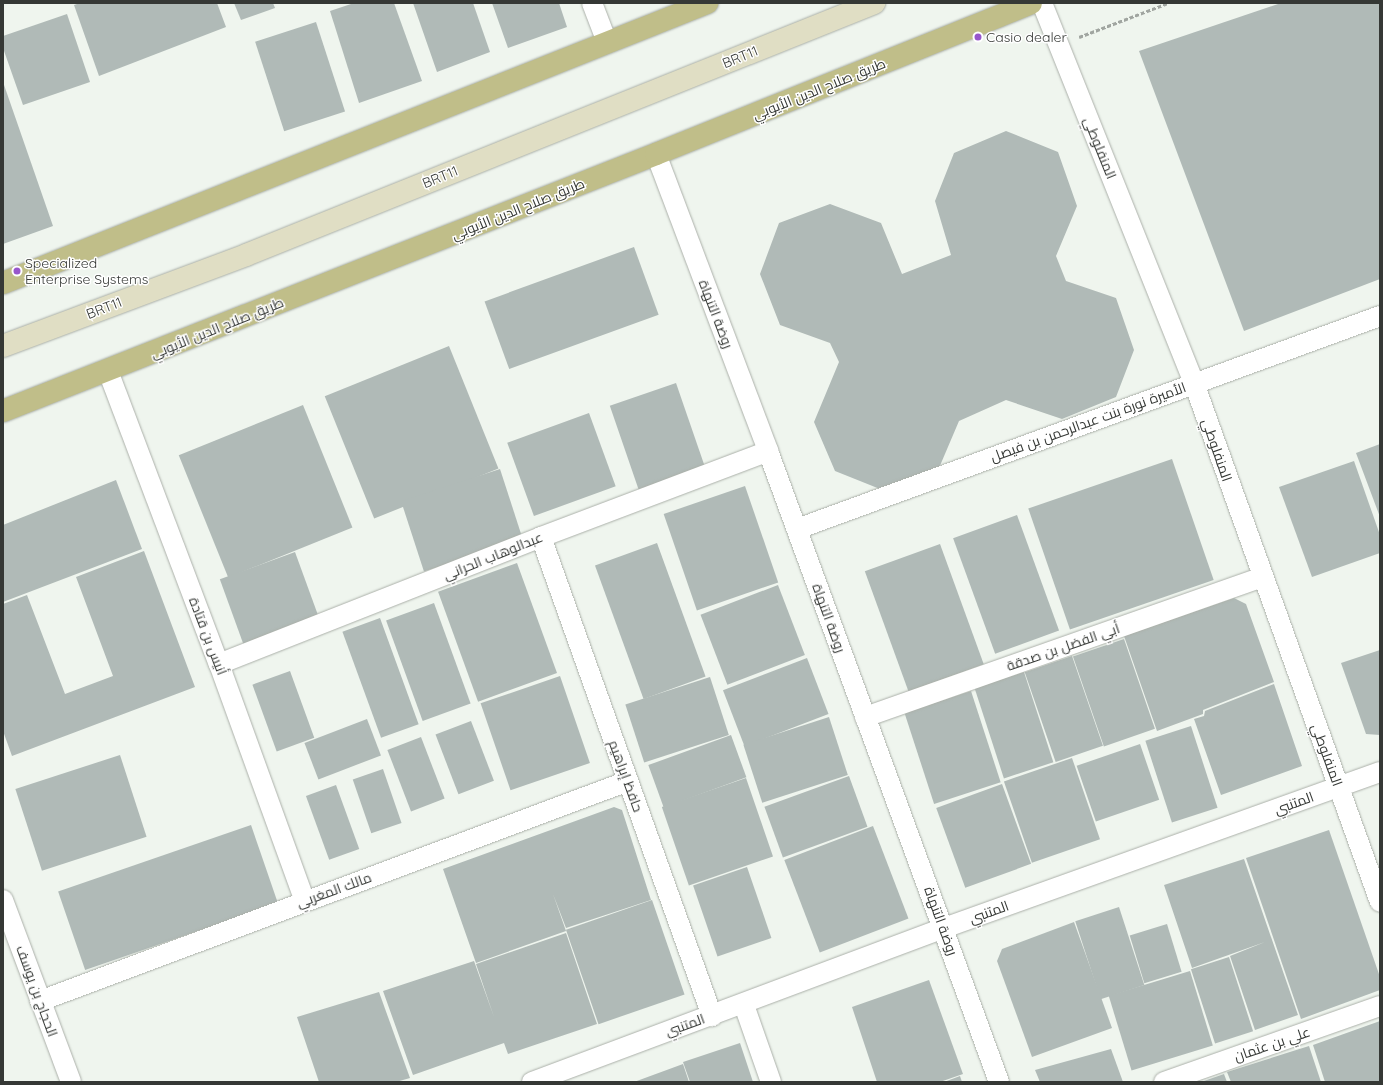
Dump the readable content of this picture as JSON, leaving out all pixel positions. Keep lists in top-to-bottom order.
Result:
{
  "streets": {
    "main road": ["BRT11", "طريق صلاح الدين الأيوبي"],
    "street": [
      "المنفلوطي",
      "روضة التنهاة",
      "الأميرة نورة بنت عبدالرحمن بن فيصل",
      "عبدالوهاب الحراني",
      "أنيس بن قتادة",
      "أبي الفضل بن صدقة",
      "حافظ إبراهيم",
      "المتنبي",
      "مالك المغربي",
      "الحجاج بن يوسف",
      "علي بن عثمان"
    ]
  },
  "crossings": [
    ["طريق صلاح الدين الأيوبي", "روضة التنهاة"],
    ["طريق صلاح الدين الأيوبي", "أنيس بن قتادة"],
    ["المنفلوطي", "الأميرة نورة بنت عبدالرحمن بن فيصل"],
    ["المنفلوطي", "أبي الفضل بن صدقة"],
    ["المنفلوطي", "المتنبي"],
    ["روضة التنهاة", "الأميرة نورة بنت عبدالرحمن بن فيصل"],
    ["روضة التنهاة", "عبدالوهاب الحراني"],
    ["روضة التنهاة", "أبي الفضل بن صدقة"],
    ["روضة التنهاة", "المتنبي"],
    ["عبدالوهاب الحراني", "أنيس بن قتادة"],
    ["عبدالوهاب الحراني", "حافظ إبراهيم"],
    ["أنيس بن قتادة", "مالك المغربي"],
    ["حافظ إبراهيم", "المتنبي"],
    ["حافظ إبراهيم", "مالك المغربي"],
    ["مالك المغربي", "الحجاج بن يوسف"]
  ],
  "places": ["Casio dealer", "Specialized Enterprise Systems"]
}
